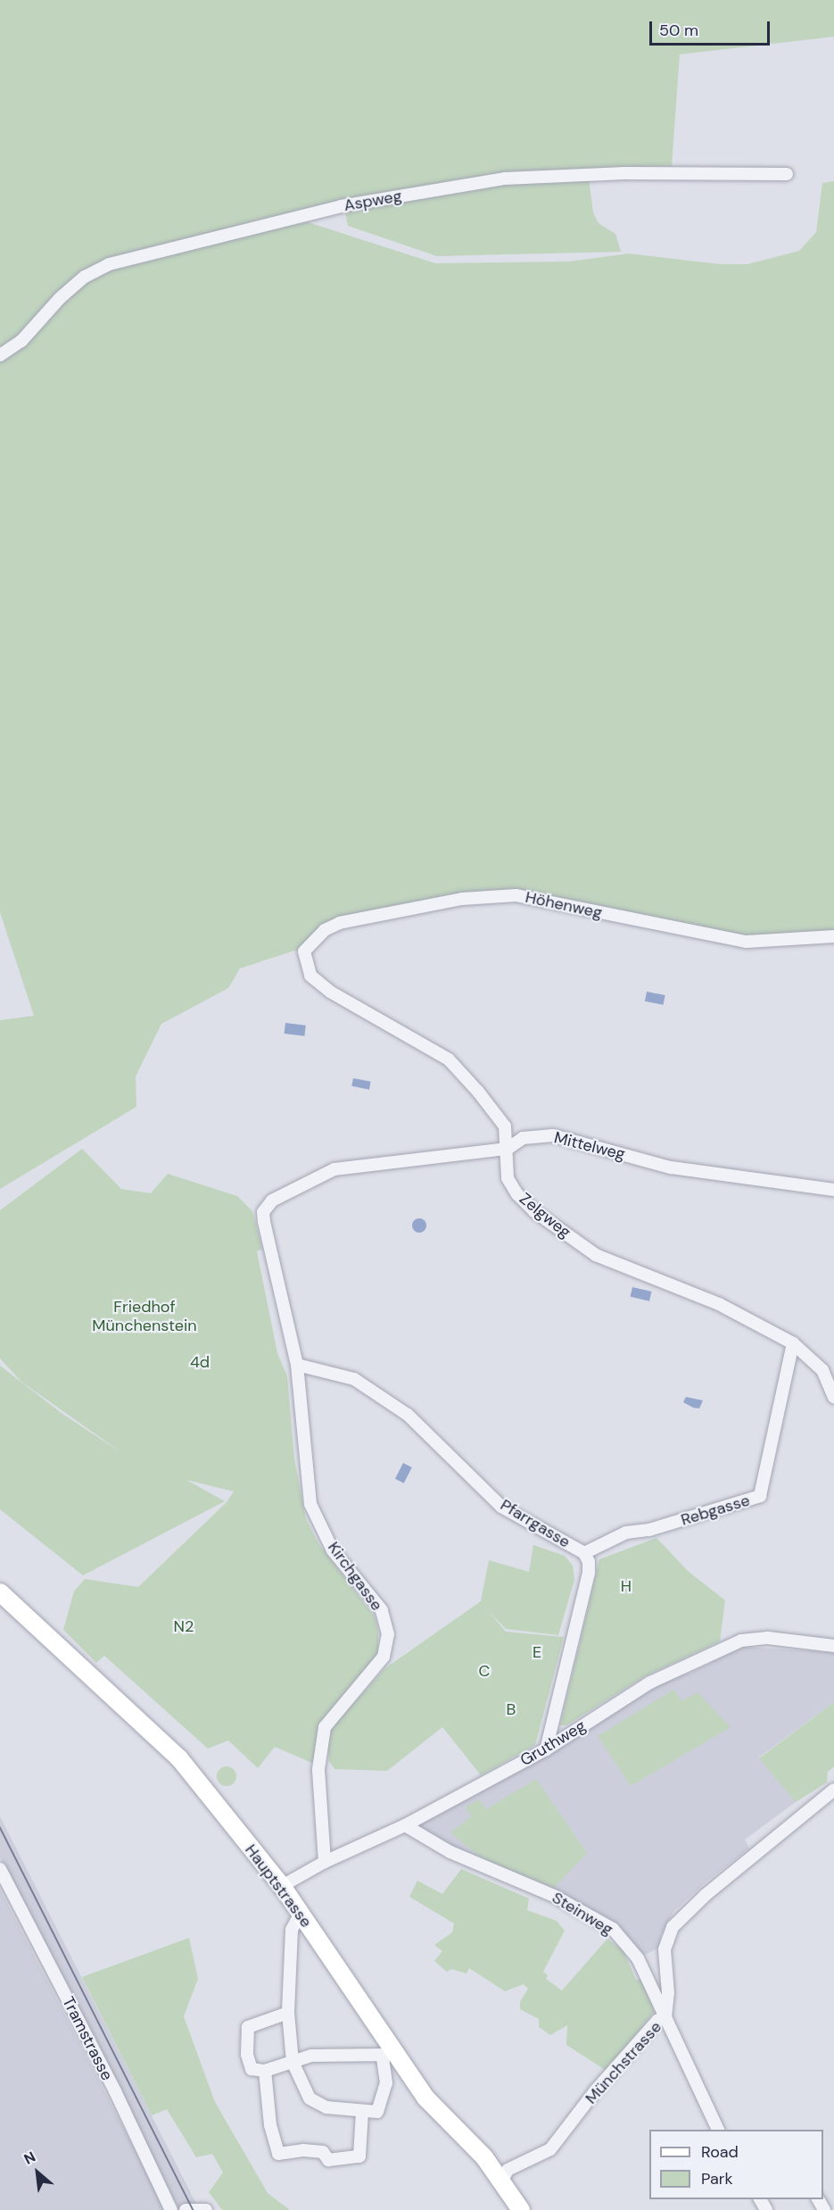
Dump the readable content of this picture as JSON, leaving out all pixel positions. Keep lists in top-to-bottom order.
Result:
{
  "streets": {
    "main road": ["Hauptstrasse"],
    "street": [
      "Aspweg",
      "Höhenweg",
      "Mittelweg",
      "Zelgweg",
      "Rebgasse",
      "Pfarrgasse",
      "Kirchgasse",
      "Gruthweg",
      "Steinweg",
      "Tramstrasse",
      "Münchstrasse"
    ]
  },
  "crossings": [
    ["Höhenweg", "Zelgweg"],
    ["Mittelweg", "Zelgweg"],
    ["Mittelweg", "Kirchgasse"],
    ["Zelgweg", "Rebgasse"],
    ["Rebgasse", "Pfarrgasse"],
    ["Pfarrgasse", "Kirchgasse"],
    ["Pfarrgasse", "Gruthweg"],
    ["Kirchgasse", "Gruthweg"],
    ["Gruthweg", "Hauptstrasse"],
    ["Gruthweg", "Steinweg"],
    ["Hauptstrasse", "Münchstrasse"],
    ["Steinweg", "Münchstrasse"]
  ],
  "parks": [
    "Friedhof Münchenstein",
    "4d",
    "H",
    "N2",
    "E",
    "C",
    "B"
  ],
  "legend": ["Road", "Park"],
  "scale_bar": "50 m",
  "north": "top left"
}
